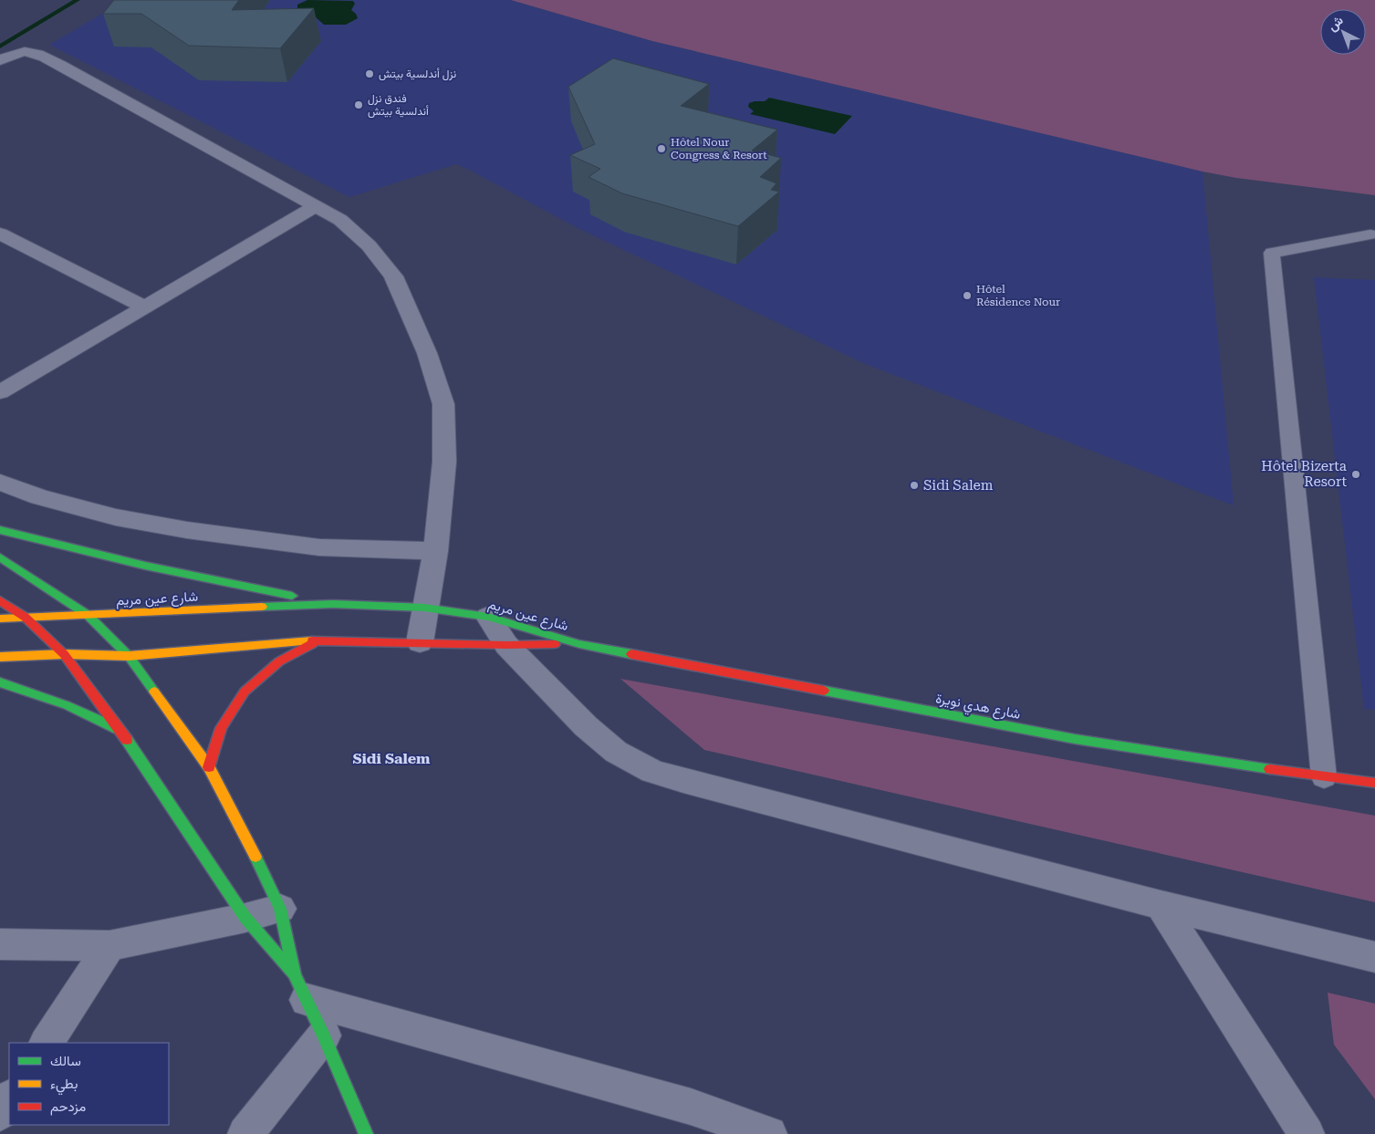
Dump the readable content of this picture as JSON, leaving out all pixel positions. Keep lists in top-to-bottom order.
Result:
{
  "streets": {
    "main road": ["شارع عين مريم", "شارع هدي نويرة"]
  },
  "crossings": [
    ["شارع عين مريم", "شارع هدي نويرة"]
  ],
  "districts": ["Sidi Salem"],
  "places": [
    "نزل أندلسية بيتش",
    "فندق نزل أندلسية بيتش",
    "Hôtel Nour Congress & Resort",
    "Hôtel Résidence Nour",
    "Hôtel Bizerta Resort",
    "Sidi Salem"
  ],
  "legend": ["سالك", "بطيء", "مزدحم"],
  "north": "top left"
}
